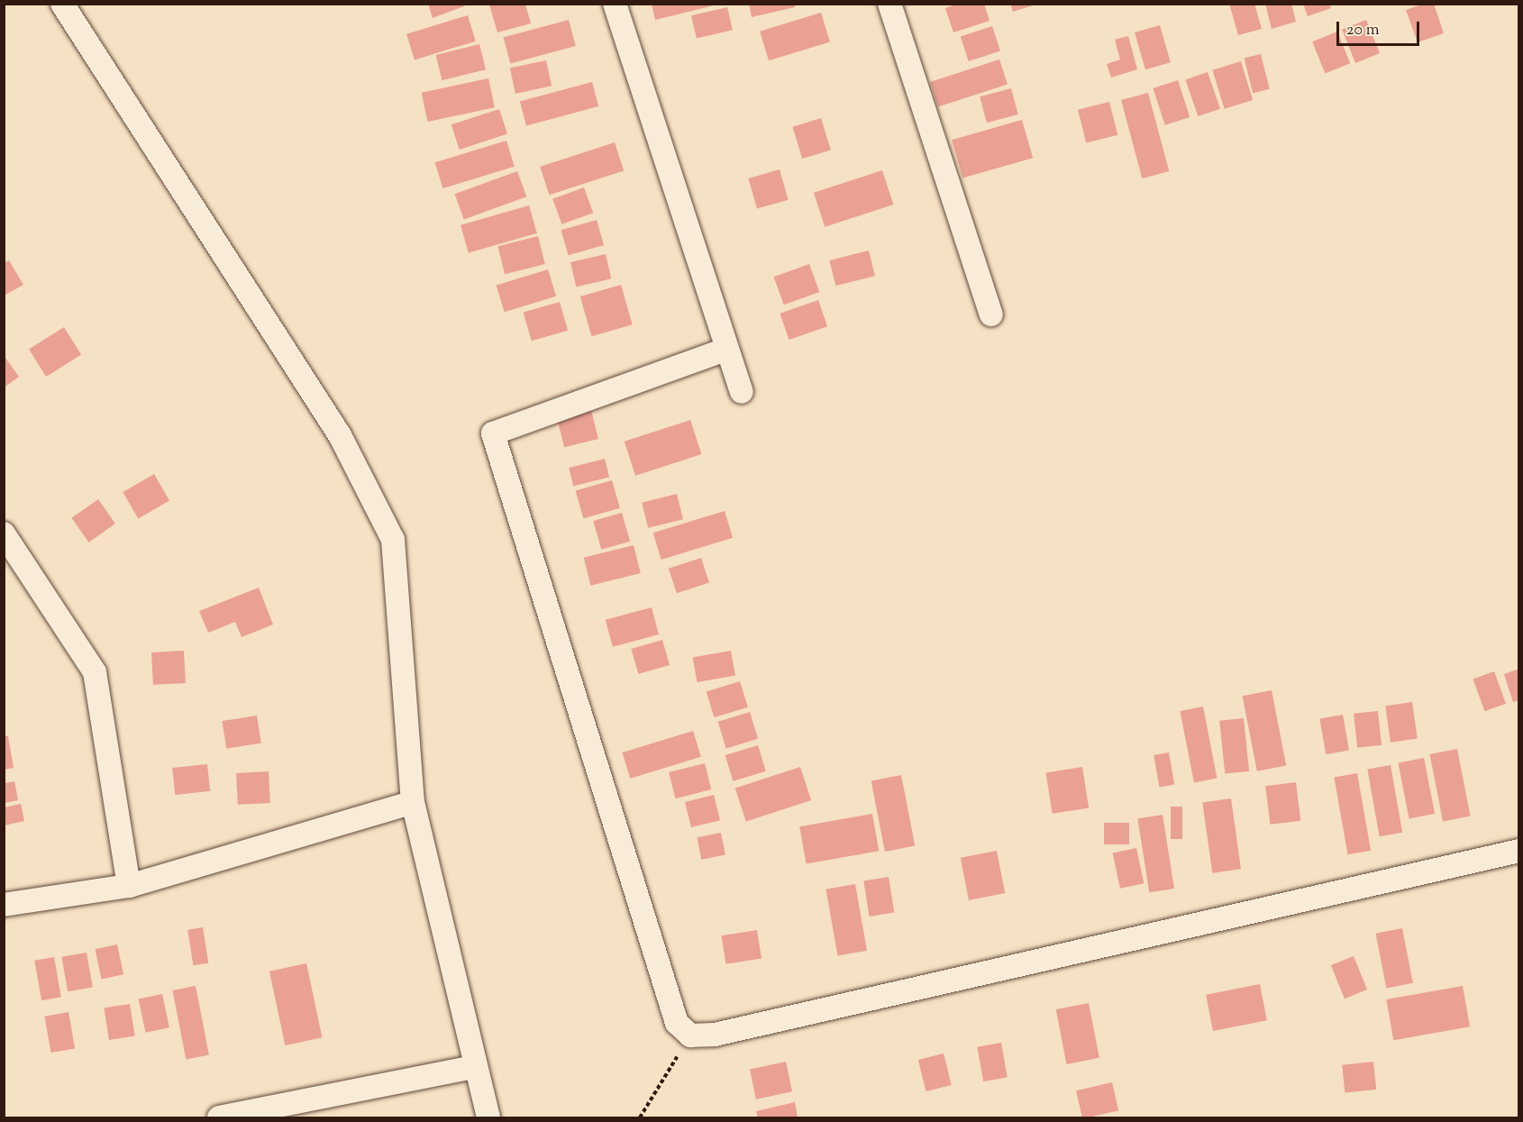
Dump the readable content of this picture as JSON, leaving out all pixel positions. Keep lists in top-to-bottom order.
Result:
{
  "scale_bar": "20 m"
}
